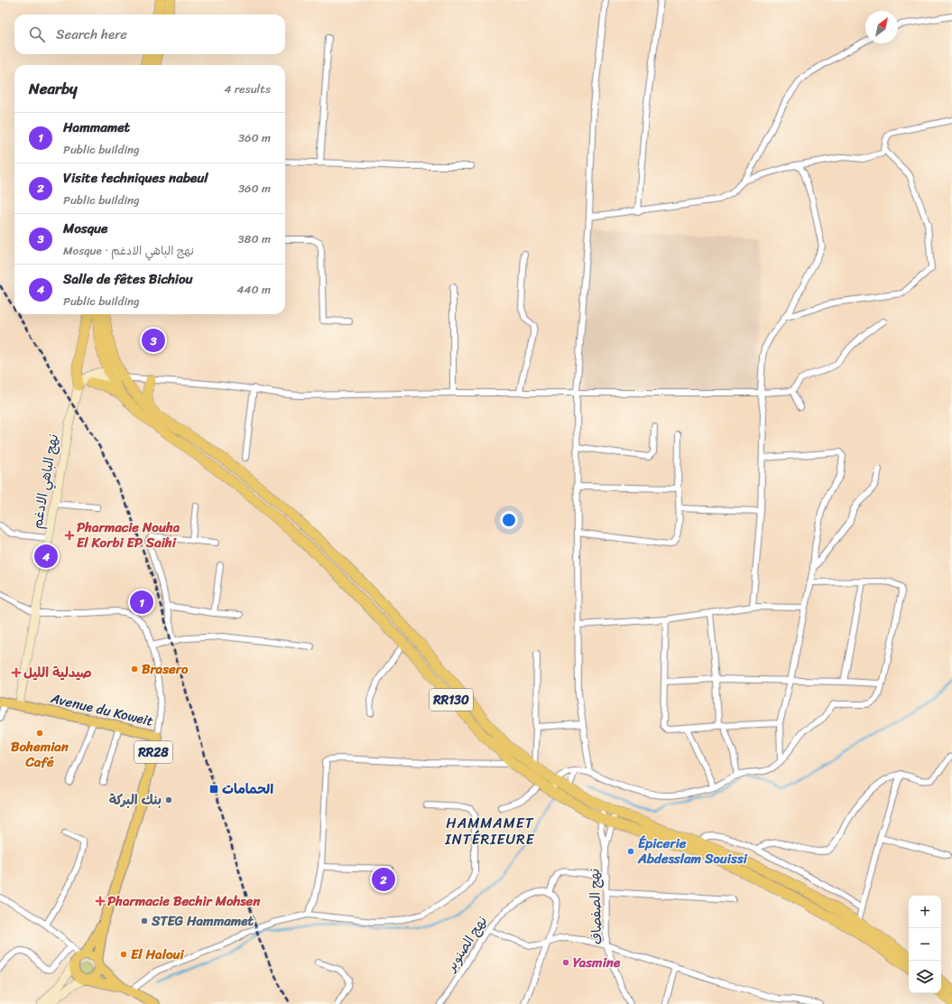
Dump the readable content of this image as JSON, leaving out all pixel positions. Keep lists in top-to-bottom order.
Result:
{
  "streets": {
    "highway": ["RR130"],
    "main road": ["نهج الباهي الادغم", "Avenue du Koweit", "RR28"],
    "street": ["نهج الصفصاف", "نهج الصنوبر"]
  },
  "crossings": [
    ["نهج الباهي الادغم", "Avenue du Koweit"],
    ["RR130", "نهج الصفصاف"],
    ["Avenue du Koweit", "RR28"]
  ],
  "districts": ["HAMMAMET INTÉRIEURE"],
  "places": {
    "health": ["Pharmacie Nouha El Korbi EP Saihi", "صيدلية الليل", "Pharmacie Bechir Mohsen"],
    "other": [
      "Brasero",
      "Bohemian Café",
      "بنك البركة",
      "Épicerie Abdesslam Souissi",
      "STEG Hammamet",
      "El Haloui",
      "Yasmine"
    ],
    "transit": ["الحمامات"]
  },
  "north": "top right",
  "page": {
    "search": "Search here",
    "heading": ["Nearby", "4 results"],
    "list": [
      {
        "mark": "1",
        "name": "Hammamet",
        "note": "Public building",
        "value": "360 m"
      },
      {
        "mark": "2",
        "name": "Visite techniques nabeul",
        "note": "Public building",
        "value": "360 m"
      },
      {
        "mark": "3",
        "name": "Mosque",
        "note": "Mosque · نهج الباهي الادغم",
        "value": "380 m"
      },
      {
        "mark": "4",
        "name": "Salle de fêtes Bichiou",
        "note": "Public building",
        "value": "440 m"
      }
    ],
    "pins": [
      "3",
      "4",
      "1",
      "2"
    ],
    "map_buttons": ["+", "−"]
  }
}
